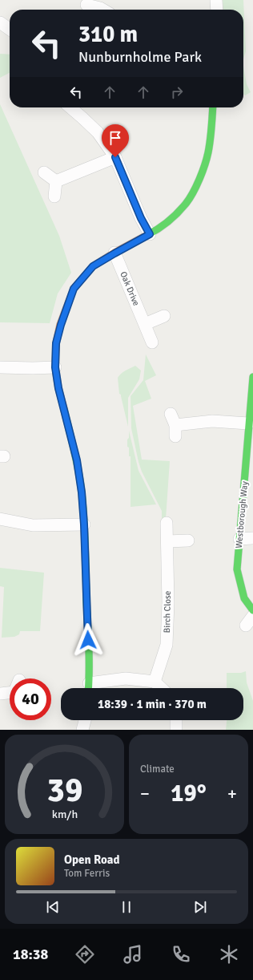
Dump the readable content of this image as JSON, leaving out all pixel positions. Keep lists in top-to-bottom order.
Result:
{
  "streets": {
    "street": ["Oak Drive", "Westborough Way", "Birch Close"]
  },
  "page": {
    "turn": ["310 m", "Nunburnholme Park"],
    "limit": "40",
    "trip": "18:39 · 1 min · 370 m",
    "tile": "Climate",
    "heat": ["−", "19°", "+"],
    "song": ["Open Road", "Tom Ferris"],
    "tabs": "18:38",
    "gauge": ["39", "km/h"]
  }
}
